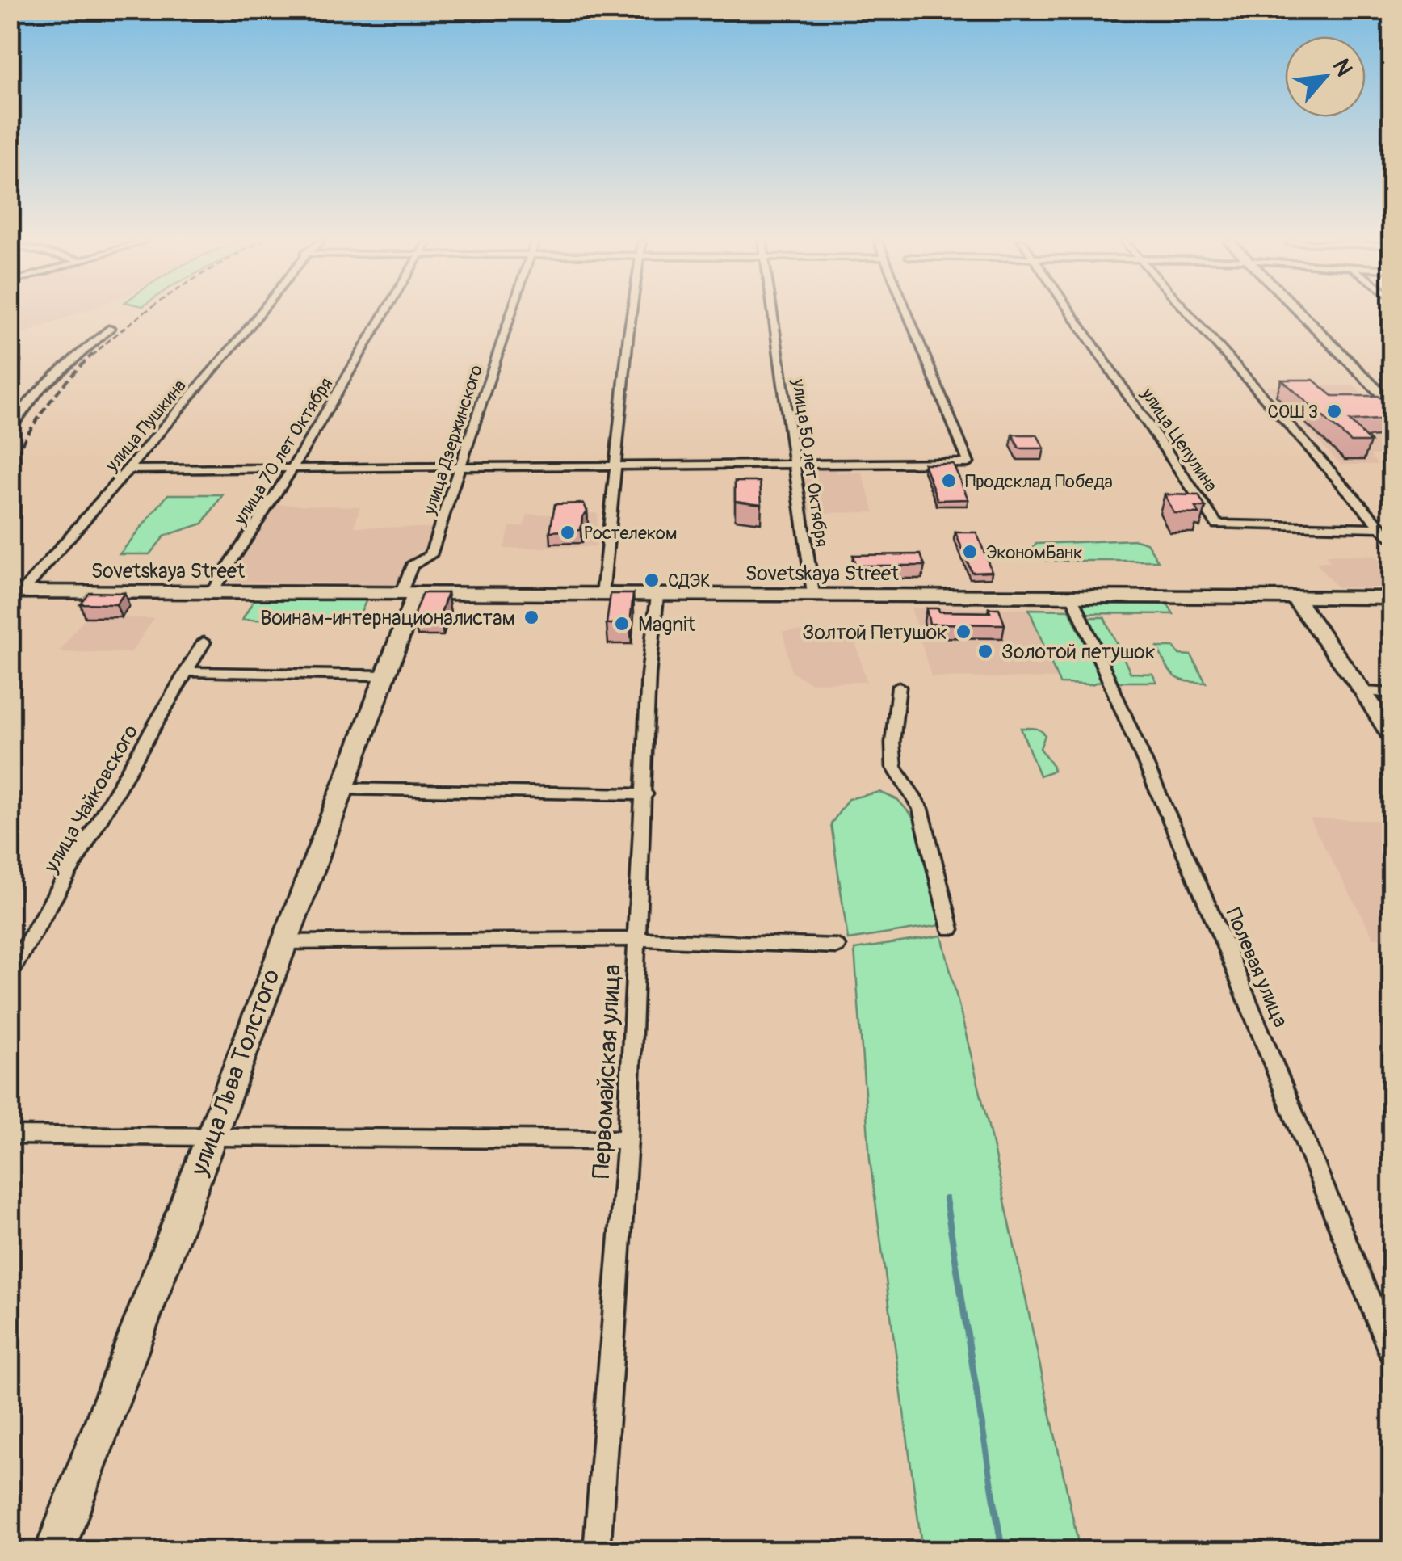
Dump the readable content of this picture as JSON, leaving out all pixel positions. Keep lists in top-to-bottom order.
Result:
{
  "streets": {
    "street": [
      "улица Пушкина",
      "улица Дзержинского",
      "улица Цепулина",
      "улица 70 лет Октября",
      "улица 50 лет Октября",
      "Sovetskaya Street",
      "улица Чайковского",
      "Полевая улица",
      "Первомайская улица",
      "улица Льва Толстого"
    ]
  },
  "crossings": [
    ["улица Пушкина", "Sovetskaya Street"],
    ["улица Дзержинского", "Sovetskaya Street"],
    ["улица Дзержинского", "улица Льва Толстого"],
    ["улица 70 лет Октября", "Sovetskaya Street"],
    ["улица 50 лет Октября", "Sovetskaya Street"],
    ["Sovetskaya Street", "Полевая улица"],
    ["Sovetskaya Street", "Первомайская улица"],
    ["Sovetskaya Street", "улица Льва Толстого"]
  ],
  "places": [
    "СОШ 3",
    "Продсклад Победа",
    "Ростелеком",
    "ЭкономБанк",
    "СДЭК",
    "Воинам-интернационалистам",
    "Magnit",
    "Золтой Петушок",
    "Золотой петушок"
  ],
  "north": "top right"
}
